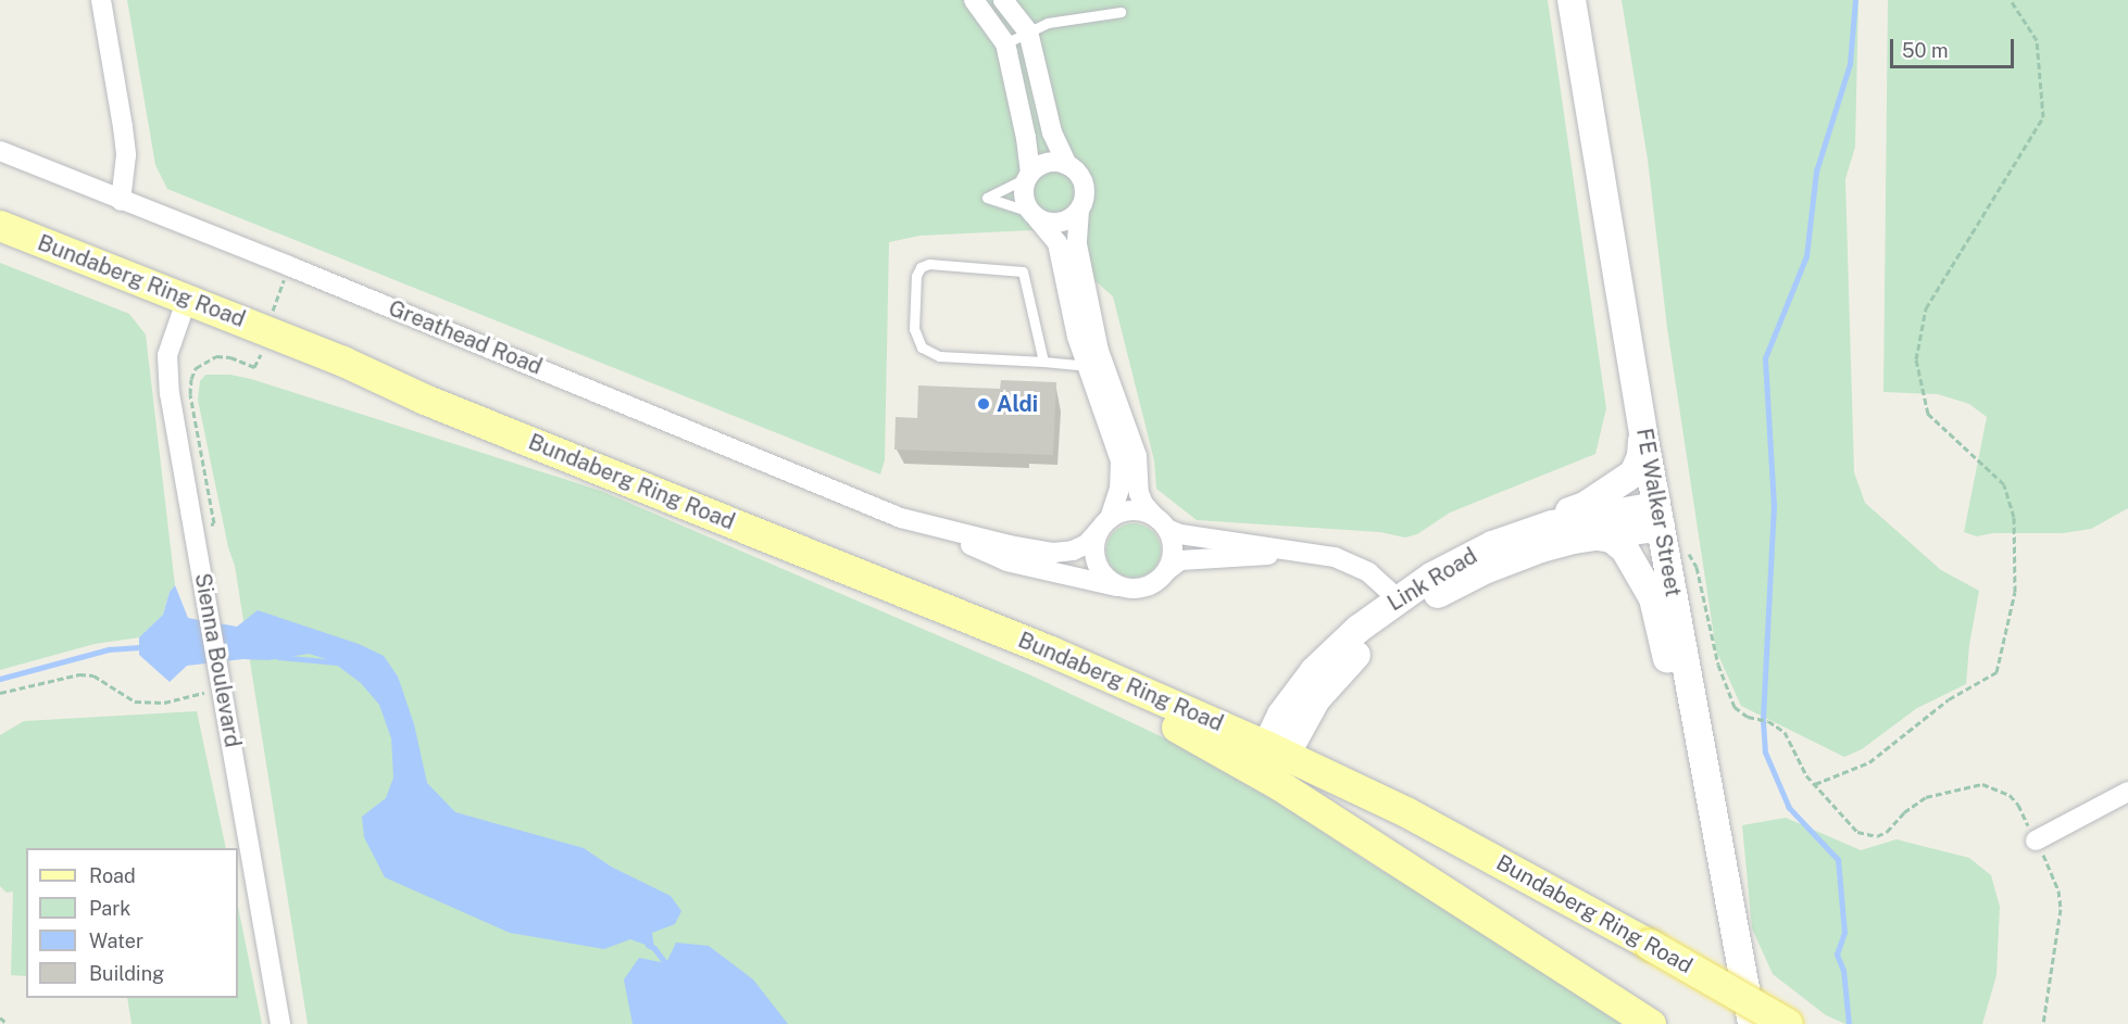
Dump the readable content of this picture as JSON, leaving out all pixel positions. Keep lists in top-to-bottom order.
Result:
{
  "streets": {
    "main road": ["Bundaberg Ring Road", "FE Walker Street", "Link Road"],
    "street": ["Greathead Road", "Sienna Boulevard"]
  },
  "crossings": [
    ["Bundaberg Ring Road", "Link Road"],
    ["Bundaberg Ring Road", "Sienna Boulevard"],
    ["FE Walker Street", "Link Road"]
  ],
  "places": ["Aldi"],
  "legend": [
    "Road",
    "Park",
    "Water",
    "Building"
  ],
  "scale_bar": "50 m"
}
